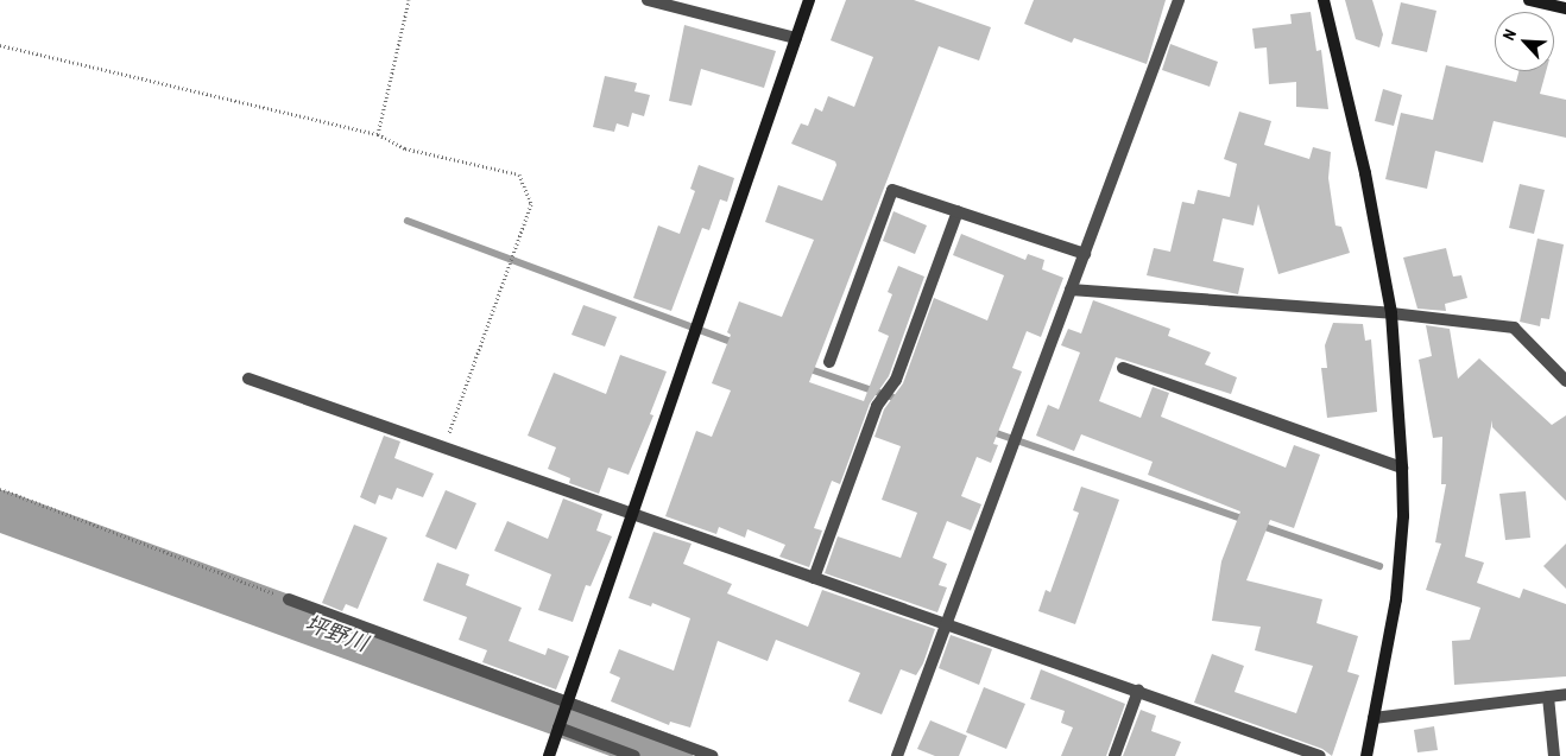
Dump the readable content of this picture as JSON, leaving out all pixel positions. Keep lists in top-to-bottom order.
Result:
{
  "water": ["坪野川"],
  "north": "top left"
}
